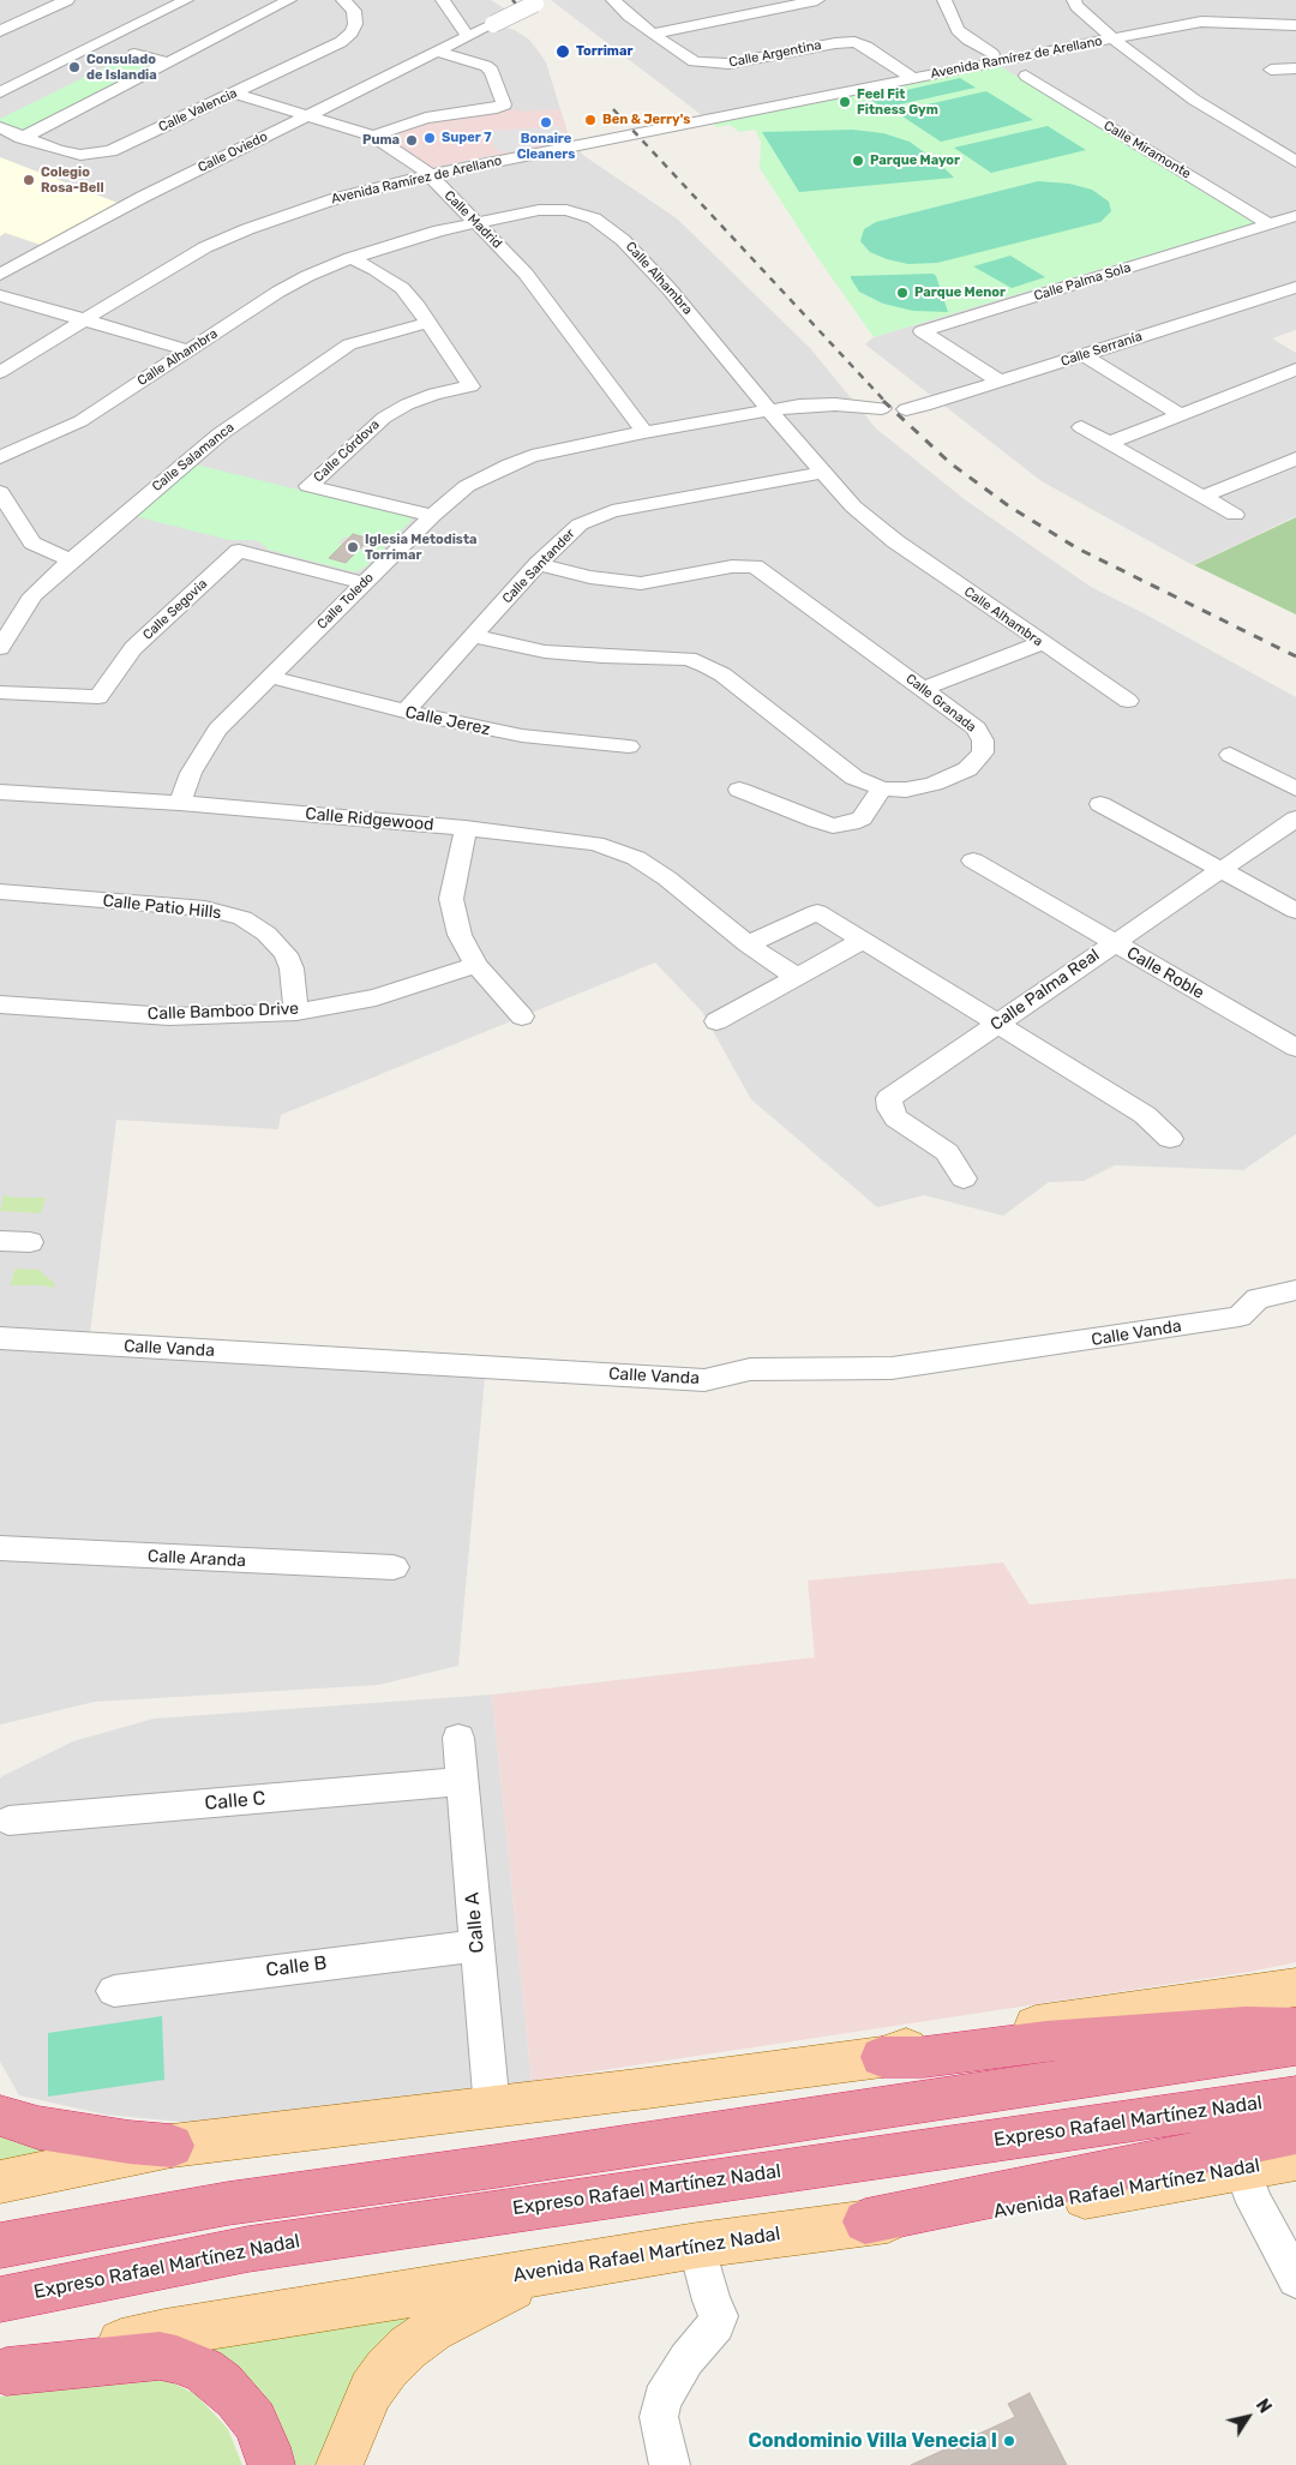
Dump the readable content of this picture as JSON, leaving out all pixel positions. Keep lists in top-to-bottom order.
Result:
{
  "streets": {
    "highway": ["Expreso Rafael Martínez Nadal"],
    "main road": ["Avenida Rafael Martínez Nadal"],
    "street": [
      "Calle Argentina",
      "Avenida Ramírez de Arellano",
      "Calle Valencia",
      "Calle Miramonte",
      "Calle Oviedo",
      "Calle Madrid",
      "Calle Alhambra",
      "Calle Palma Sola",
      "Calle Serranía",
      "Calle Córdova",
      "Calle Salamanca",
      "Calle Santander",
      "Calle Toledo",
      "Calle Segovia",
      "Calle Granada",
      "Calle Jerez",
      "Calle Ridgewood",
      "Calle Patio Hills",
      "Calle Roble",
      "Calle Palma Real",
      "Calle Bamboo Drive",
      "Calle Vanda",
      "Calle Aranda",
      "Calle C",
      "Calle A",
      "Calle B"
    ]
  },
  "crossings": [
    ["Calle Argentina", "Avenida Ramírez de Arellano"],
    ["Avenida Ramírez de Arellano", "Calle Madrid"],
    ["Calle Valencia", "Calle Madrid"],
    ["Calle Miramonte", "Calle Palma Sola"],
    ["Calle Oviedo", "Calle Madrid"],
    ["Calle Madrid", "Calle Alhambra"],
    ["Calle Madrid", "Calle Toledo"],
    ["Calle Alhambra", "Calle Córdova"],
    ["Calle Alhambra", "Calle Santander"],
    ["Calle Alhambra", "Calle Toledo"],
    ["Calle Palma Sola", "Calle Serranía"],
    ["Calle Córdova", "Calle Salamanca"],
    ["Calle Córdova", "Calle Toledo"],
    ["Calle Santander", "Calle Granada"],
    ["Calle Santander", "Calle Jerez"],
    ["Calle Toledo", "Calle Segovia"],
    ["Calle Toledo", "Calle Jerez"],
    ["Calle Toledo", "Calle Ridgewood"],
    ["Calle Patio Hills", "Calle Bamboo Drive"],
    ["Calle Roble", "Calle Palma Real"],
    ["Calle C", "Calle A"],
    ["Calle A", "Calle B"]
  ],
  "places": [
    "Torrimar",
    "Consulado de Islandia",
    "Feel Fit Fitness Gym",
    "Ben & Jerry's",
    "Bonaire Cleaners",
    "Super 7",
    "Puma",
    "Parque Mayor",
    "Colegio Rosa-Bell",
    "Parque Menor",
    "Iglesia Metodista Torrimar",
    "Condominio Villa Venecia I"
  ],
  "north": "top right"
}
